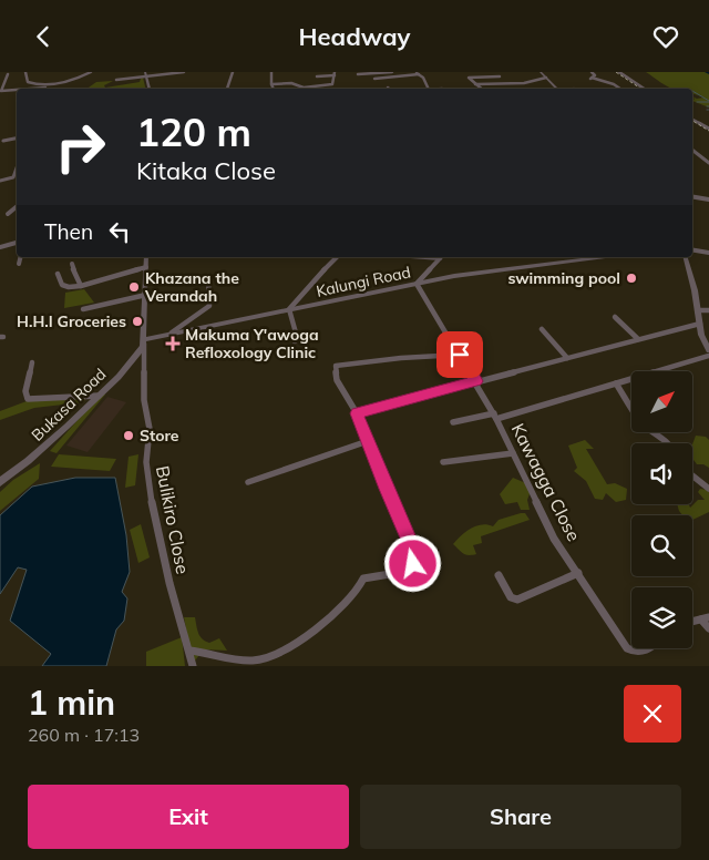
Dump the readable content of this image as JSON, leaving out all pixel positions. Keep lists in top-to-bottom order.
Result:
{
  "streets": {
    "street": [
      "Kalungi Road",
      "Bukasa Road",
      "Kawagga Close",
      "Bulikiro Close"
    ]
  },
  "crossings": [
    ["Kalungi Road", "Bukasa Road"],
    ["Kalungi Road", "Kawagga Close"],
    ["Kalungi Road", "Bulikiro Close"],
    ["Bukasa Road", "Bulikiro Close"]
  ],
  "places": {
    "other": [
      "swimming pool",
      "Khazana the Verandah",
      "H.H.I Groceries",
      "Store"
    ],
    "health": ["Makuma Y'awoga Refloxology Clinic"]
  },
  "north": "top right",
  "page": {
    "header": "Headway",
    "turn": ["120 m", "Kitaka Close"],
    "then": "Then",
    "heading": ["1 min", "260 m · 17:13"],
    "buttons": ["Exit", "Share"]
  }
}
